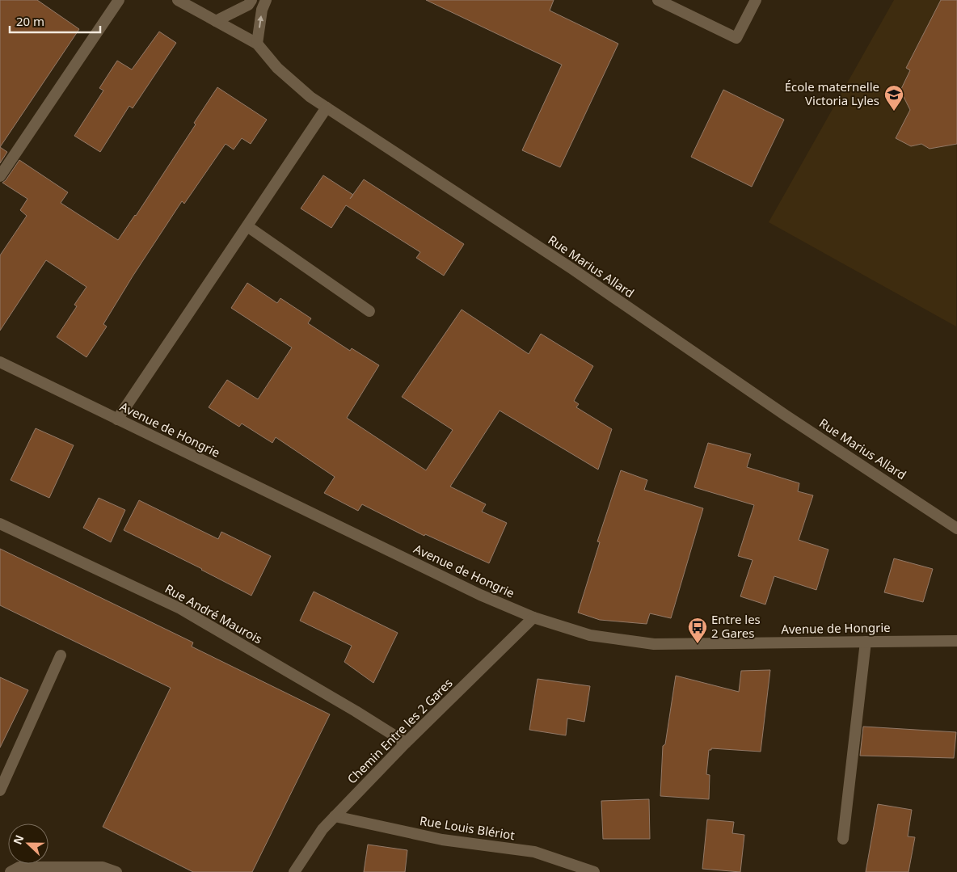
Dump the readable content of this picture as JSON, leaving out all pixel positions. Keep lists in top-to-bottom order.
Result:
{
  "streets": {
    "street": [
      "Rue Marius Allard",
      "Avenue de Hongrie",
      "Rue André Maurois",
      "Chemin Entre les 2 Gares",
      "Rue Louis Blériot"
    ]
  },
  "crossings": [
    ["Avenue de Hongrie", "Chemin Entre les 2 Gares"],
    ["Rue André Maurois", "Chemin Entre les 2 Gares"],
    ["Chemin Entre les 2 Gares", "Rue Louis Blériot"]
  ],
  "places": {
    "school or university": ["École maternelle Victoria Lyles"],
    "bus stop": ["Entre les 2 Gares"]
  },
  "scale_bar": "20 m",
  "north": "left"
}
